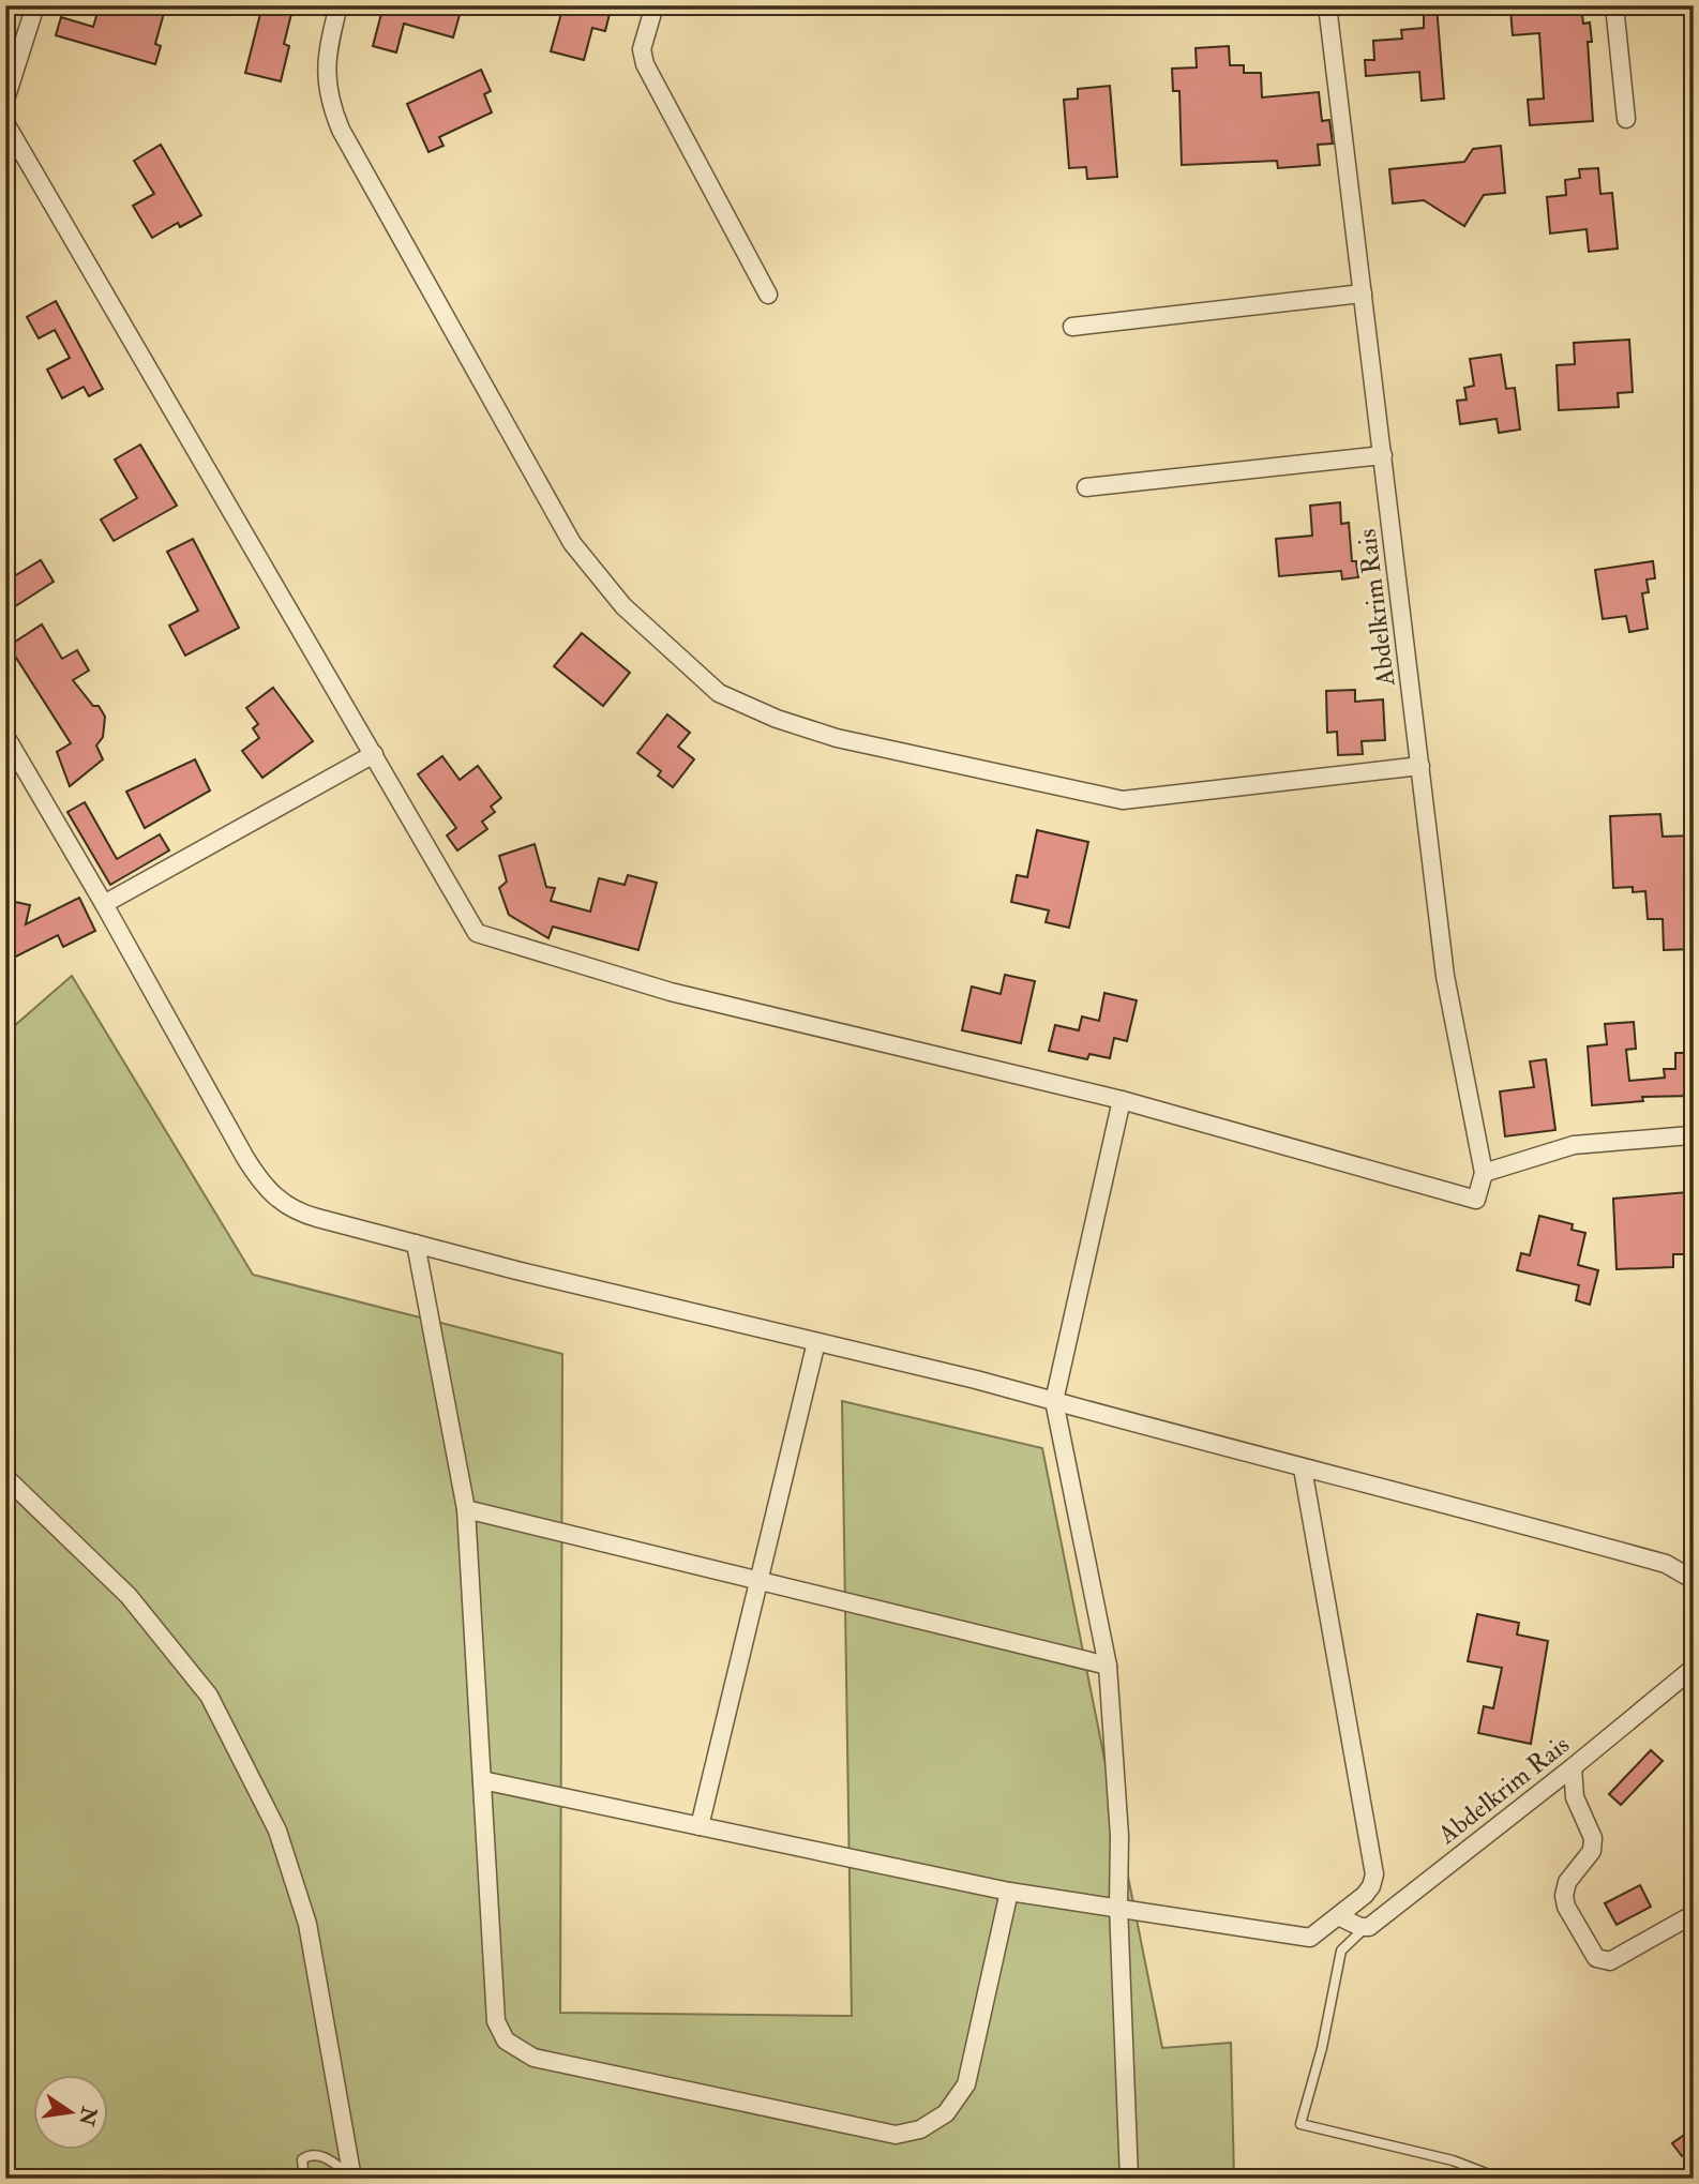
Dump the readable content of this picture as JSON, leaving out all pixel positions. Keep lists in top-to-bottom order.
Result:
{
  "streets": {
    "street": ["Abdelkrim Rais"]
  },
  "north": "right"
}
